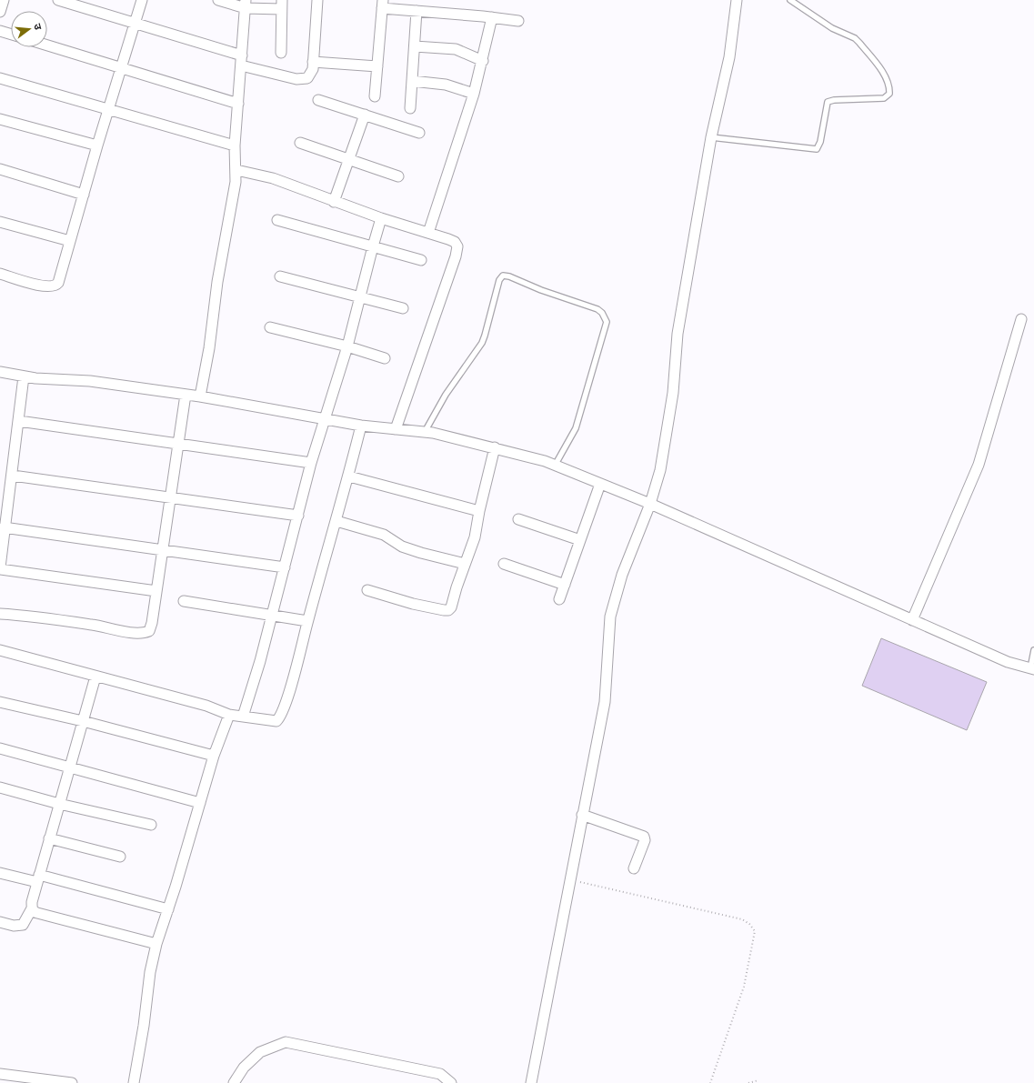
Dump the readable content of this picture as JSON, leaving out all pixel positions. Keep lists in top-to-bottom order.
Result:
{
  "north": "right"
}
